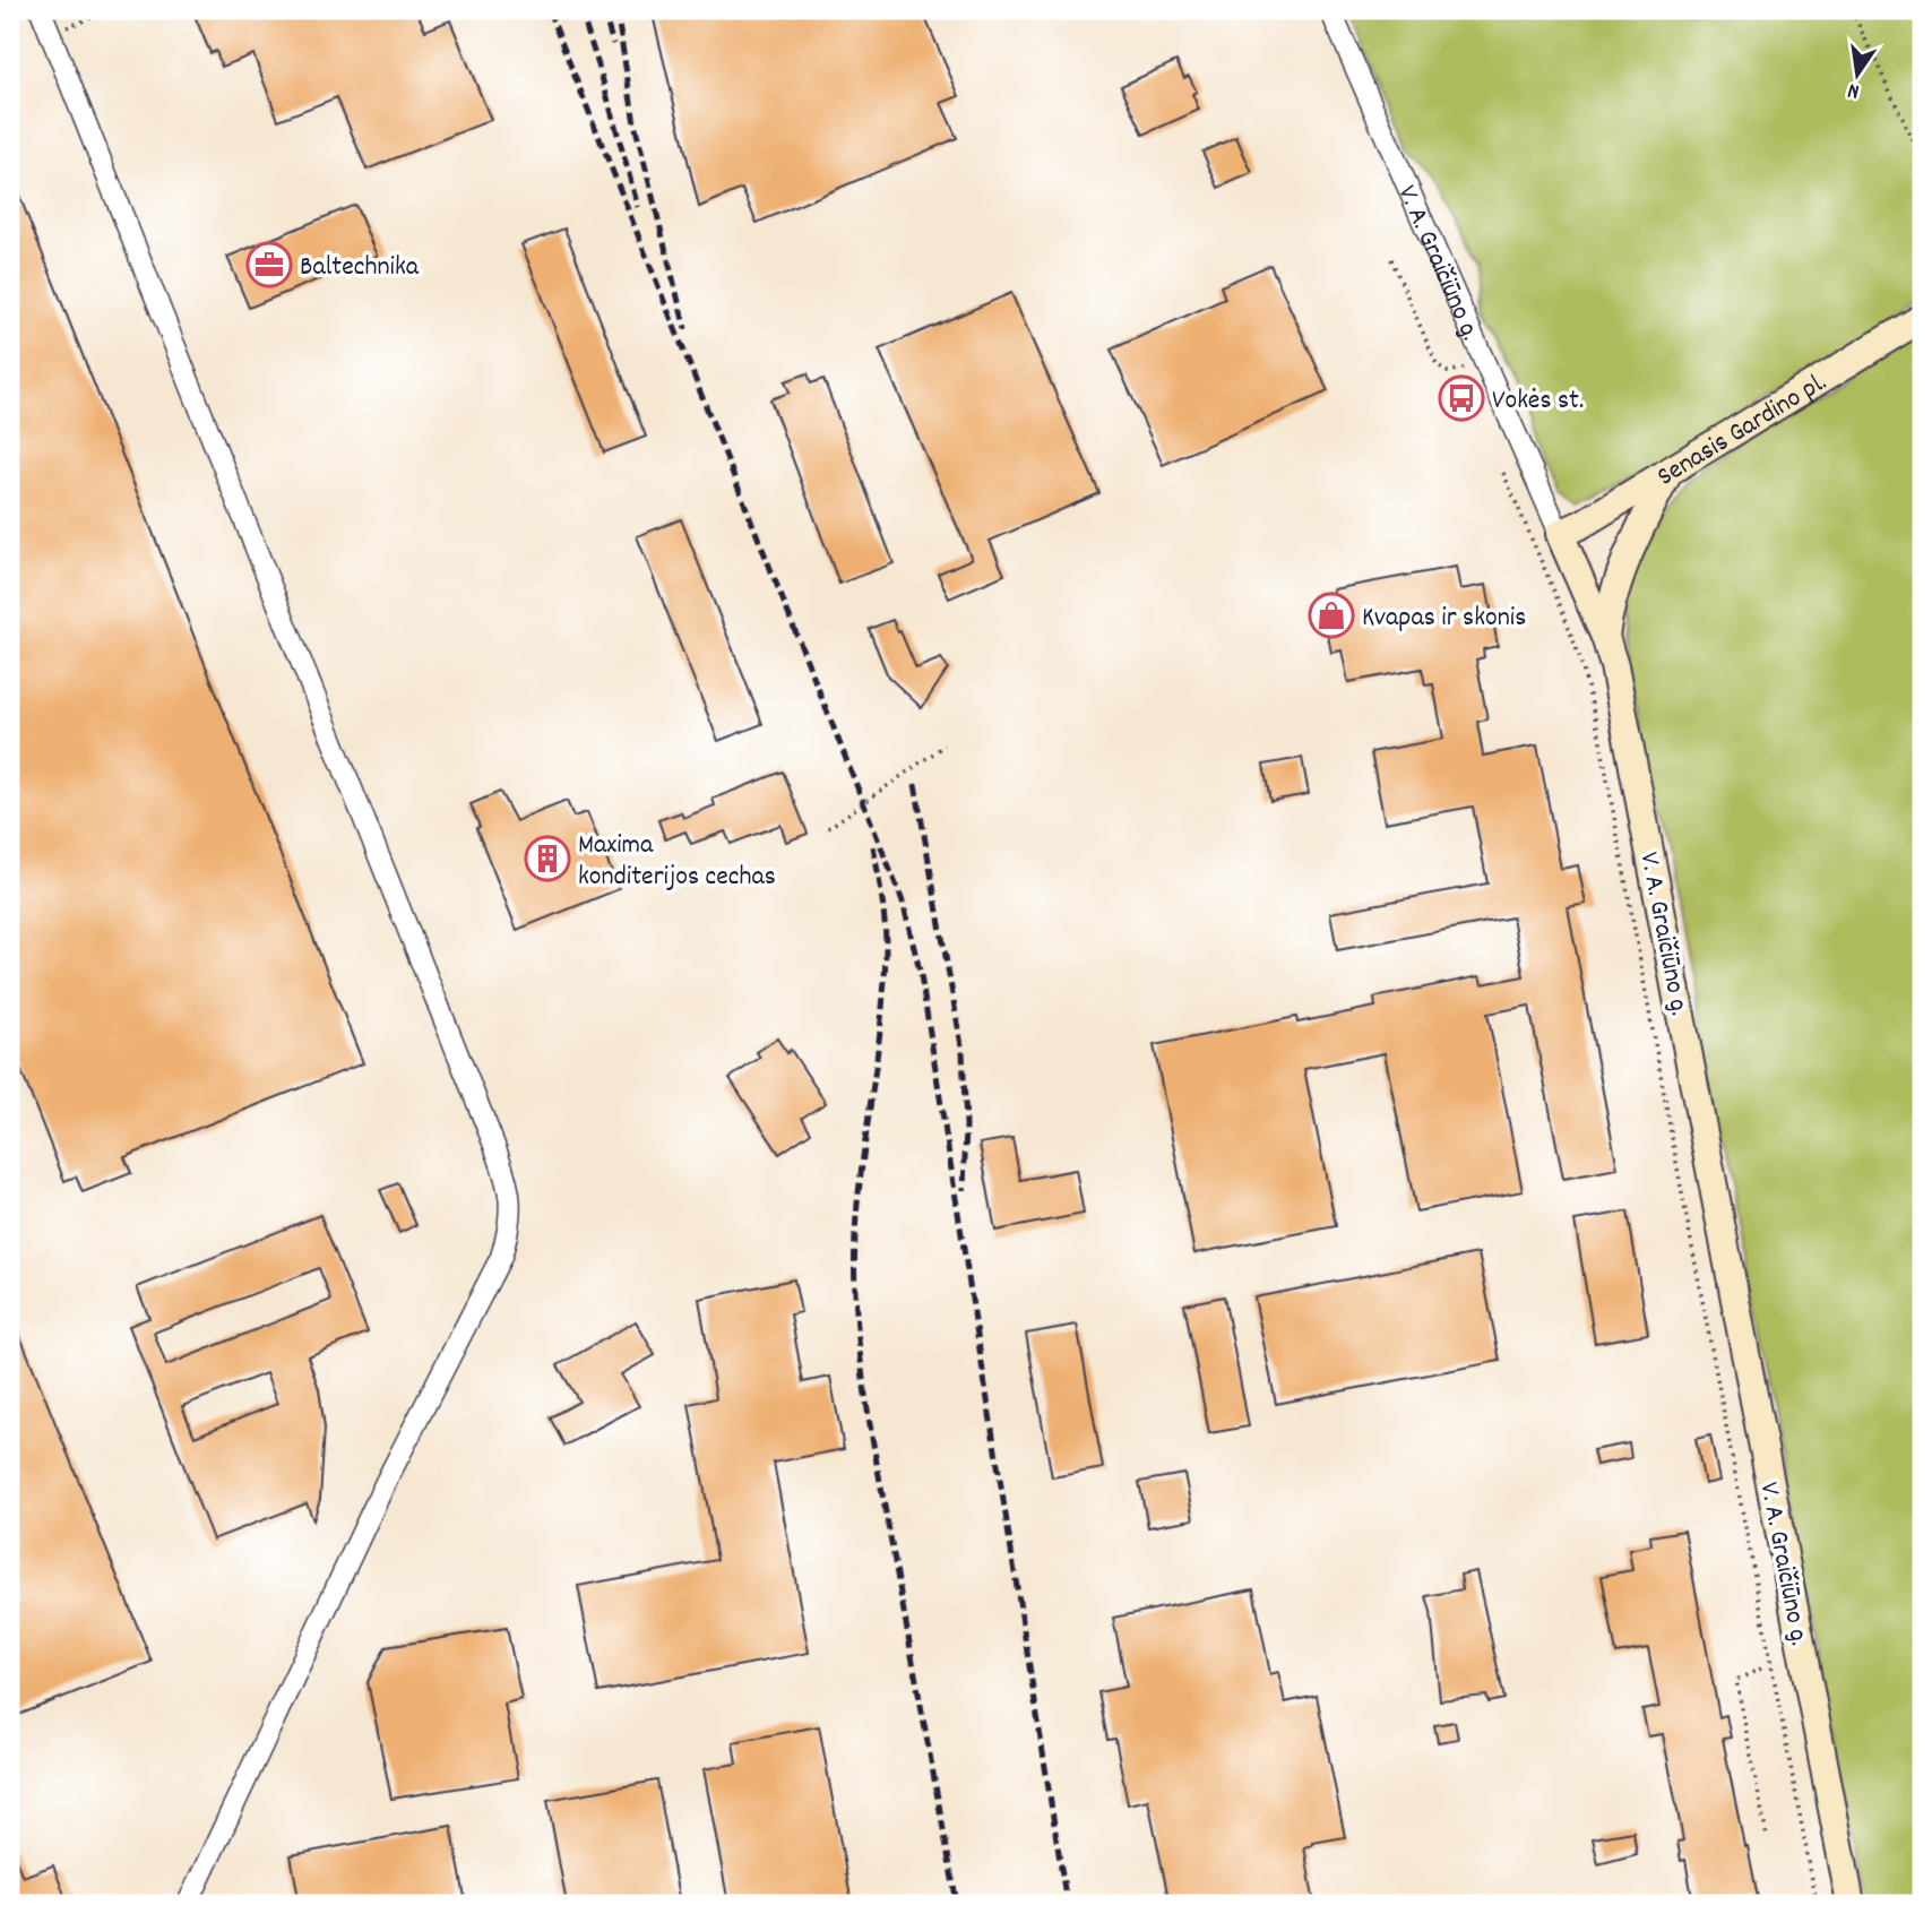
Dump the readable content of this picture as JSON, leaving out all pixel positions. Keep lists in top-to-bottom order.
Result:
{
  "streets": {
    "main road": ["V. A. Graičiūno g.", "Senasis Gardino pl."]
  },
  "crossings": [
    ["V. A. Graičiūno g.", "Senasis Gardino pl."]
  ],
  "places": {
    "office": ["Baltechnika"],
    "bus stop": ["Vokės st."],
    "shop": ["Kvapas ir skonis"],
    "building": ["Maxima konditerijos cechas"]
  },
  "north": "bottom"
}
